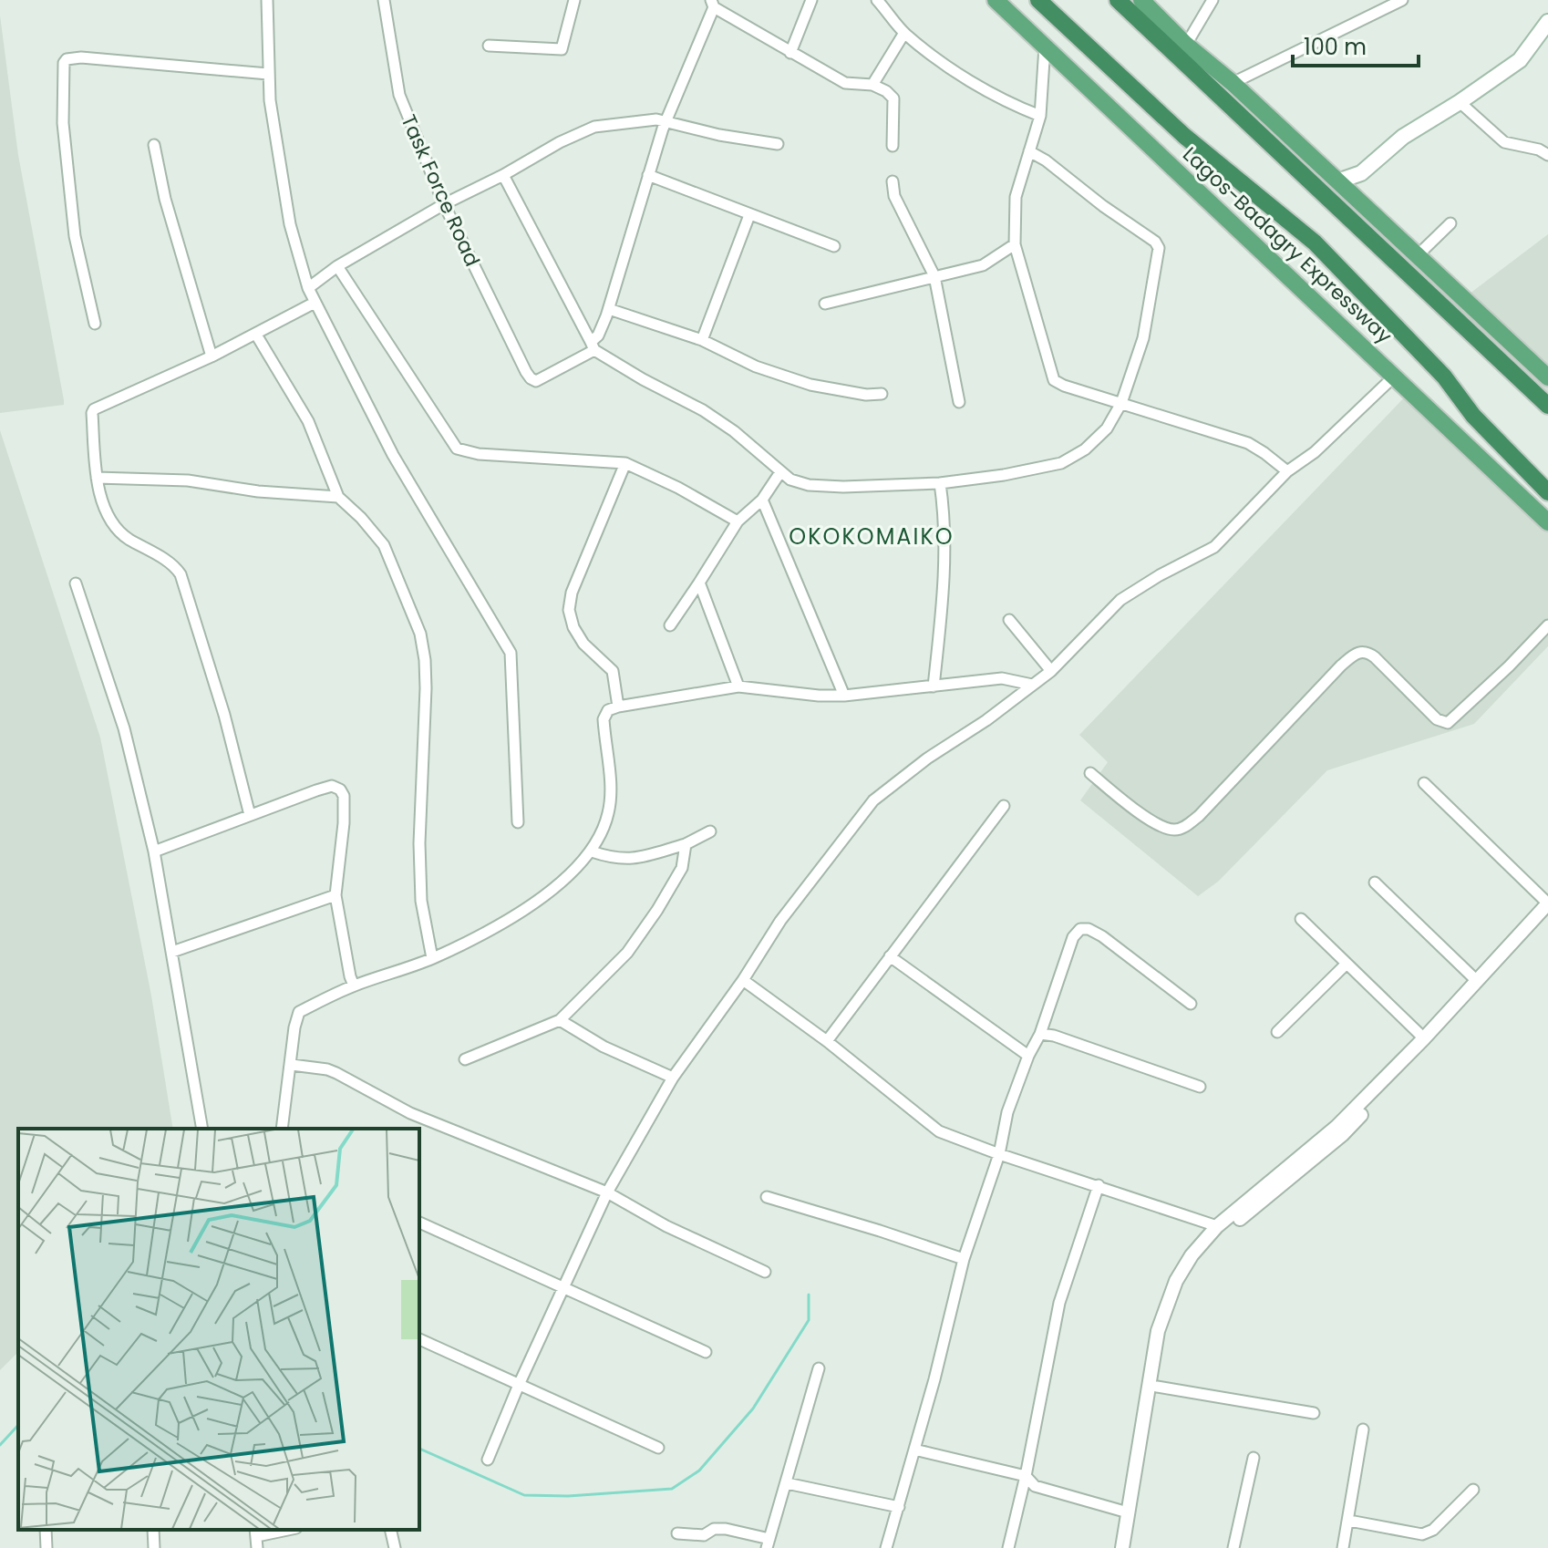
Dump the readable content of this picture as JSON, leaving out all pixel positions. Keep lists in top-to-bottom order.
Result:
{
  "streets": {
    "highway": ["Lagos-Badagry Expressway"],
    "street": ["Task Force Road"]
  },
  "districts": ["OKOKOMAIKO"],
  "scale_bar": "100 m"
}
